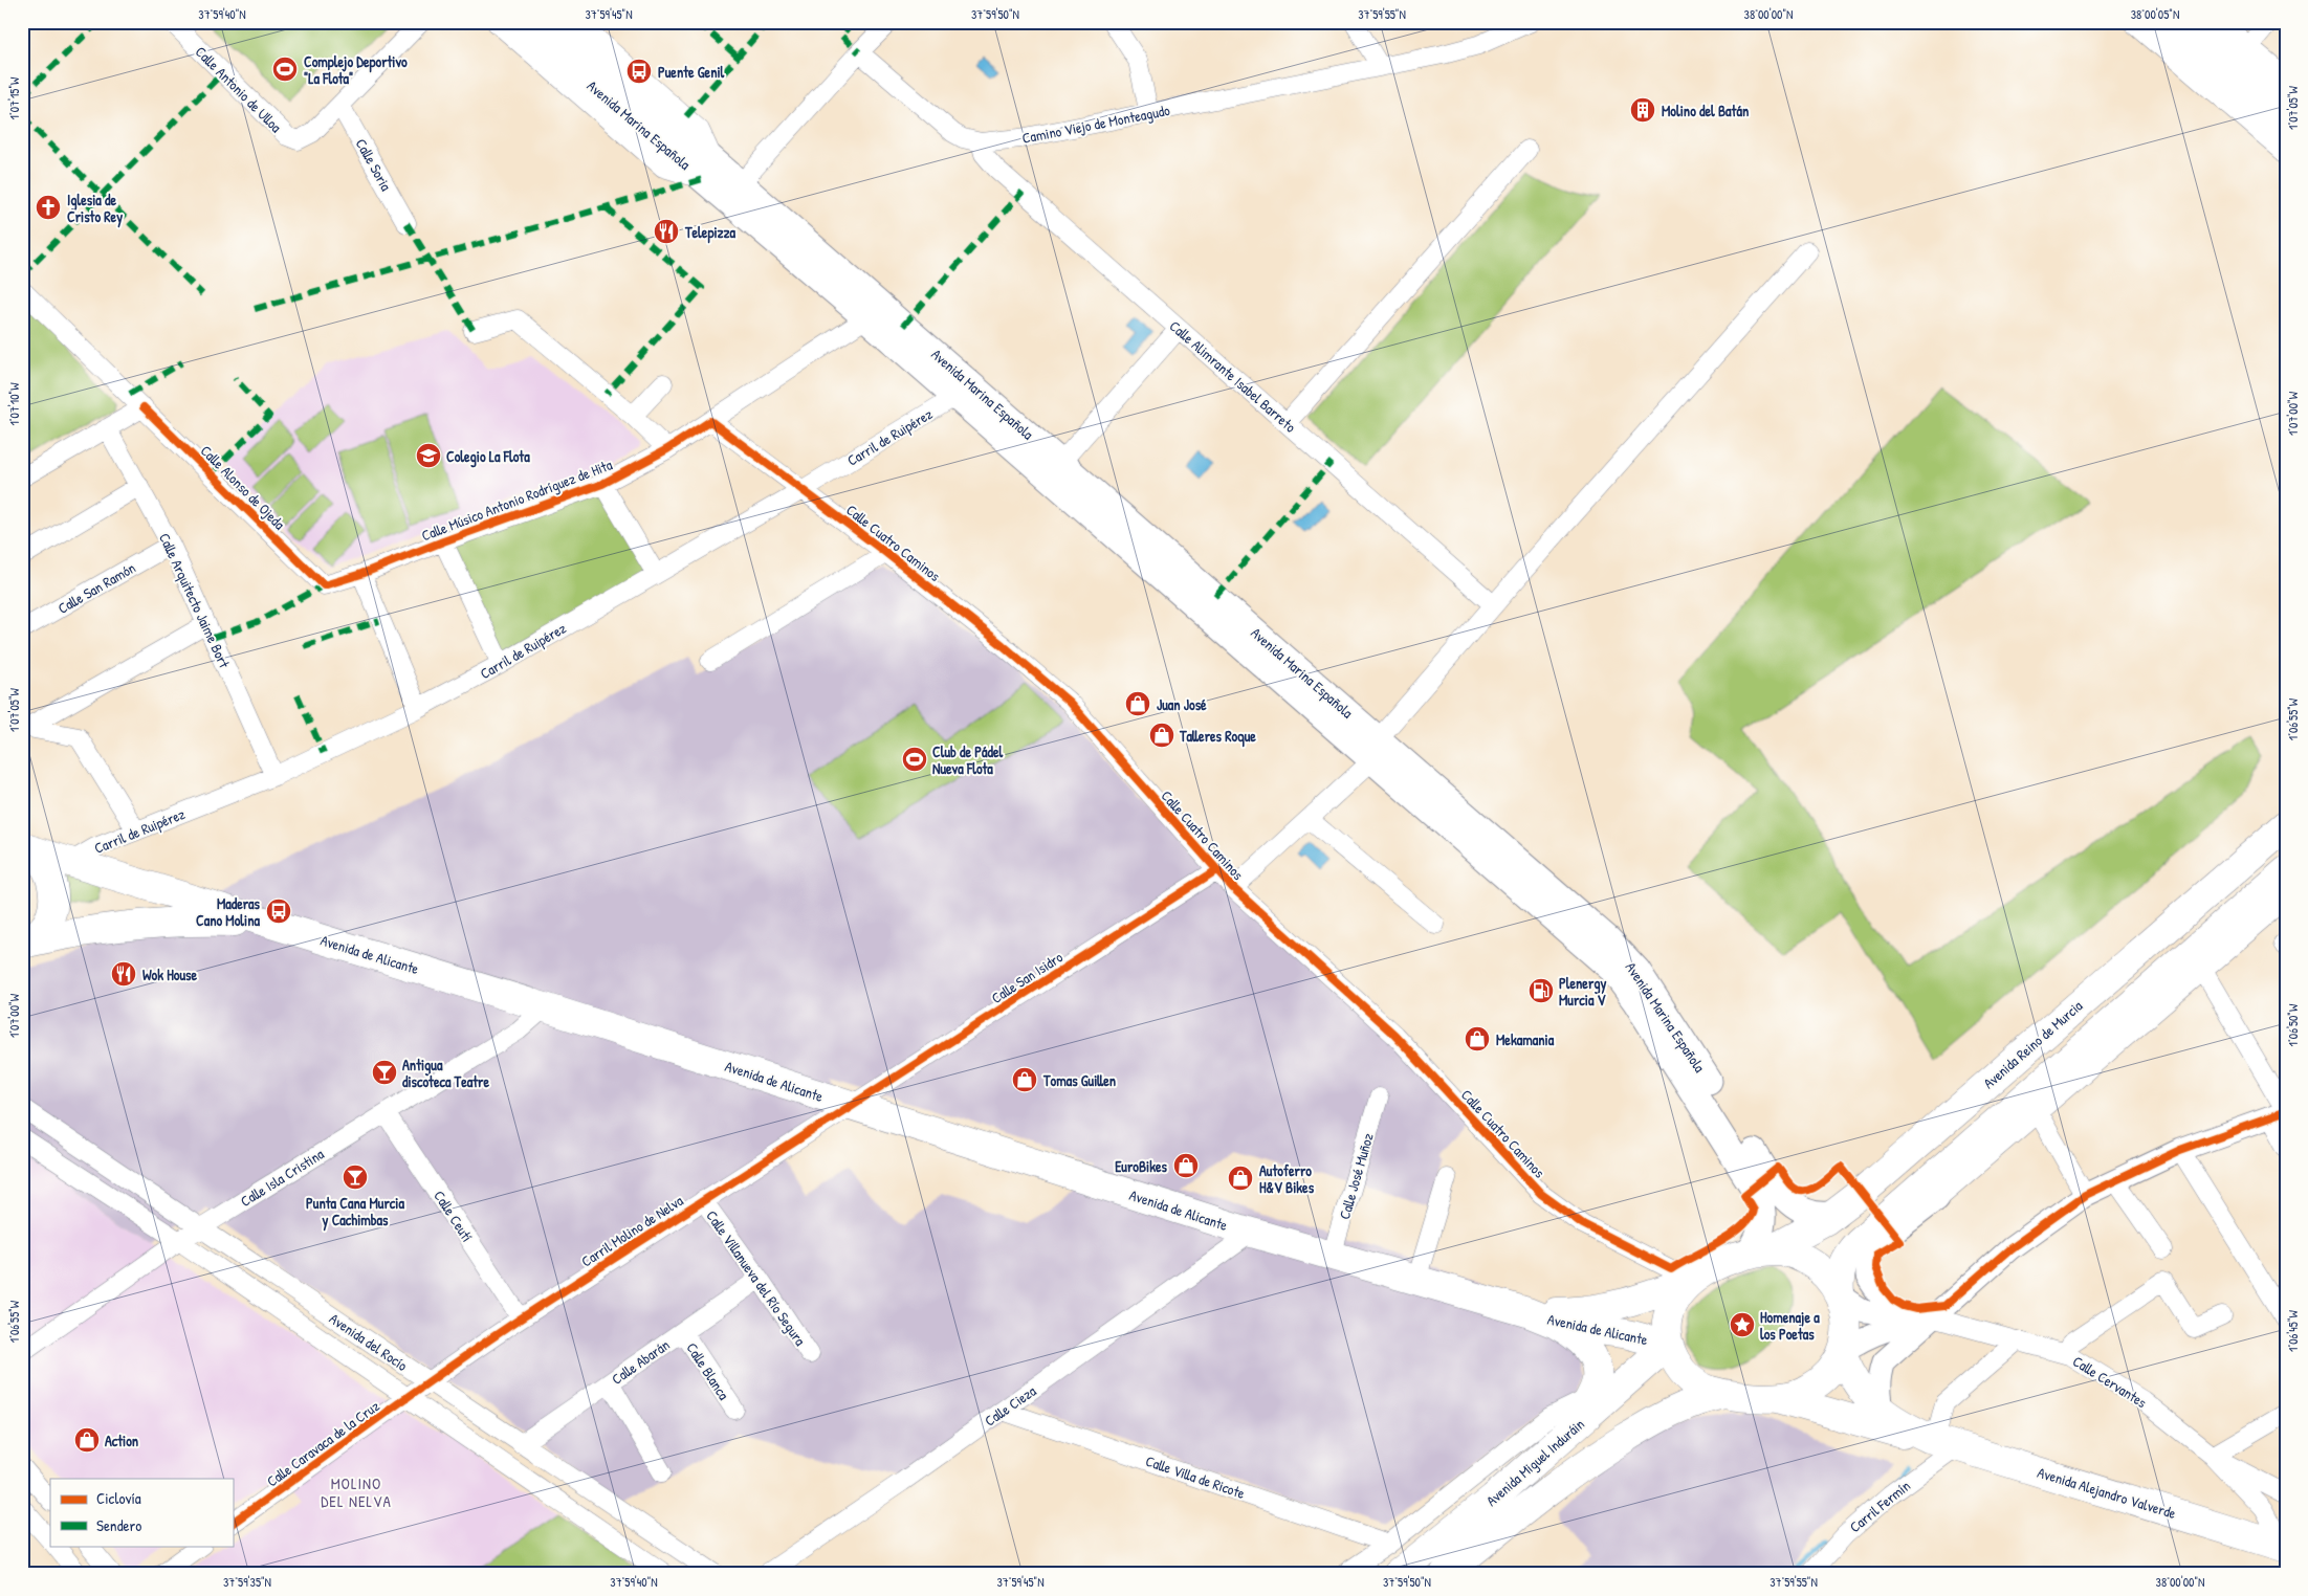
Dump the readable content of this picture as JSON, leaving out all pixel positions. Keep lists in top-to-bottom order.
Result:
{
  "streets": {
    "main road": [
      "Avenida Marina Española",
      "Avenida de Alicante",
      "Avenida Reino de Murcia",
      "Avenida Miguel Induráin",
      "Avenida Alejandro Valverde"
    ],
    "street": [
      "Calle Antonio de Ulloa",
      "Camino Viejo de Monteagudo",
      "Calle Soria",
      "Calle Alimrante Isabel Barreto",
      "Carril de Ruipérez",
      "Calle Alonso de Ojeda",
      "Calle Músico Antonio Rodríguez de Hita",
      "Calle Cuatro Caminos",
      "Calle San Ramón",
      "Calle Arquitecto Jaime Bort",
      "Calle San Isidro",
      "Calle José Muñoz",
      "Calle Isla Cristina",
      "Calle Ceutí",
      "Carril Molino de Nelva",
      "Calle Villanueva del Río Segura",
      "Avenida del Rocío",
      "Calle Abarán",
      "Calle Blanca",
      "Calle Cervantes",
      "Calle Cieza",
      "Calle Caravaca de la Cruz",
      "Calle Villa de Ricote",
      "Carril Fermín"
    ]
  },
  "crossings": [
    ["Calle Antonio de Ulloa", "Calle Soria"],
    ["Camino Viejo de Monteagudo", "Calle Alimrante Isabel Barreto"],
    ["Avenida Marina Española", "Carril de Ruipérez"],
    ["Avenida Marina Española", "Calle Músico Antonio Rodríguez de Hita"],
    ["Avenida Marina Española", "Calle Cuatro Caminos"],
    ["Avenida Marina Española", "Avenida de Alicante"],
    ["Avenida Marina Española", "Avenida Reino de Murcia"],
    ["Avenida Marina Española", "Avenida Miguel Induráin"],
    ["Carril de Ruipérez", "Calle Cuatro Caminos"],
    ["Carril de Ruipérez", "Calle Arquitecto Jaime Bort"],
    ["Carril de Ruipérez", "Avenida de Alicante"],
    ["Calle Alonso de Ojeda", "Calle Músico Antonio Rodríguez de Hita"],
    ["Calle Músico Antonio Rodríguez de Hita", "Calle Cuatro Caminos"],
    ["Calle Cuatro Caminos", "Avenida de Alicante"],
    ["Calle Cuatro Caminos", "Calle San Isidro"],
    ["Calle Cuatro Caminos", "Avenida Reino de Murcia"],
    ["Calle Cuatro Caminos", "Avenida Miguel Induráin"],
    ["Calle San Ramón", "Calle Arquitecto Jaime Bort"],
    ["Avenida de Alicante", "Calle San Isidro"],
    ["Avenida de Alicante", "Avenida Reino de Murcia"],
    ["Avenida de Alicante", "Calle José Muñoz"],
    ["Avenida de Alicante", "Calle Isla Cristina"],
    ["Avenida de Alicante", "Carril Molino de Nelva"],
    ["Avenida de Alicante", "Calle Cieza"],
    ["Avenida de Alicante", "Avenida Miguel Induráin"],
    ["Calle San Isidro", "Carril Molino de Nelva"],
    ["Avenida Reino de Murcia", "Avenida Miguel Induráin"],
    ["Calle Isla Cristina", "Calle Ceutí"],
    ["Calle Isla Cristina", "Avenida del Rocío"],
    ["Calle Ceutí", "Carril Molino de Nelva"],
    ["Carril Molino de Nelva", "Calle Villanueva del Río Segura"],
    ["Carril Molino de Nelva", "Avenida del Rocío"],
    ["Carril Molino de Nelva", "Calle Caravaca de la Cruz"],
    ["Calle Villanueva del Río Segura", "Calle Abarán"],
    ["Avenida del Rocío", "Calle Abarán"],
    ["Avenida del Rocío", "Calle Caravaca de la Cruz"],
    ["Calle Abarán", "Calle Blanca"],
    ["Calle Cervantes", "Avenida Alejandro Valverde"],
    ["Calle Cieza", "Calle Villa de Ricote"],
    ["Avenida Alejandro Valverde", "Carril Fermín"]
  ],
  "districts": ["MOLINO DEL NELVA"],
  "places": {
    "sports": ["Complejo Deportivo \"La Flota\"", "Club de Pádel Nueva Flota"],
    "bus stop": ["Puente Genil", "Maderas Cano Molina"],
    "building": ["Molino del Batán"],
    "church": ["Iglesia de Cristo Rey"],
    "restaurant": ["Telepizza", "Wok House"],
    "school or university": ["Colegio La Flota"],
    "shop": [
      "Juan José",
      "Talleres Roque",
      "Mekamania",
      "Tomas Guillen",
      "EuroBikes",
      "Autoferro H&V Bikes",
      "Action"
    ],
    "fuel station": ["Plenergy Murcia V"],
    "bar": ["Antigua discoteca Teatre", "Punta Cana Murcia y Cachimbas"],
    "place": ["Homenaje a los Poetas"]
  },
  "legend": ["Ciclovía", "Sendero"],
  "coordinates": [
    "37°59'40\"N",
    "37°59'45\"N",
    "37°59'50\"N",
    "37°59'55\"N",
    "38°00'00\"N",
    "38°00'05\"N",
    "1°07'15\"W",
    "1°07'05\"W",
    "1°07'10\"W",
    "1°07'00\"W",
    "1°06'55\"W",
    "1°06'50\"W",
    "1°06'45\"W",
    "37°59'35\"N"
  ]
}
